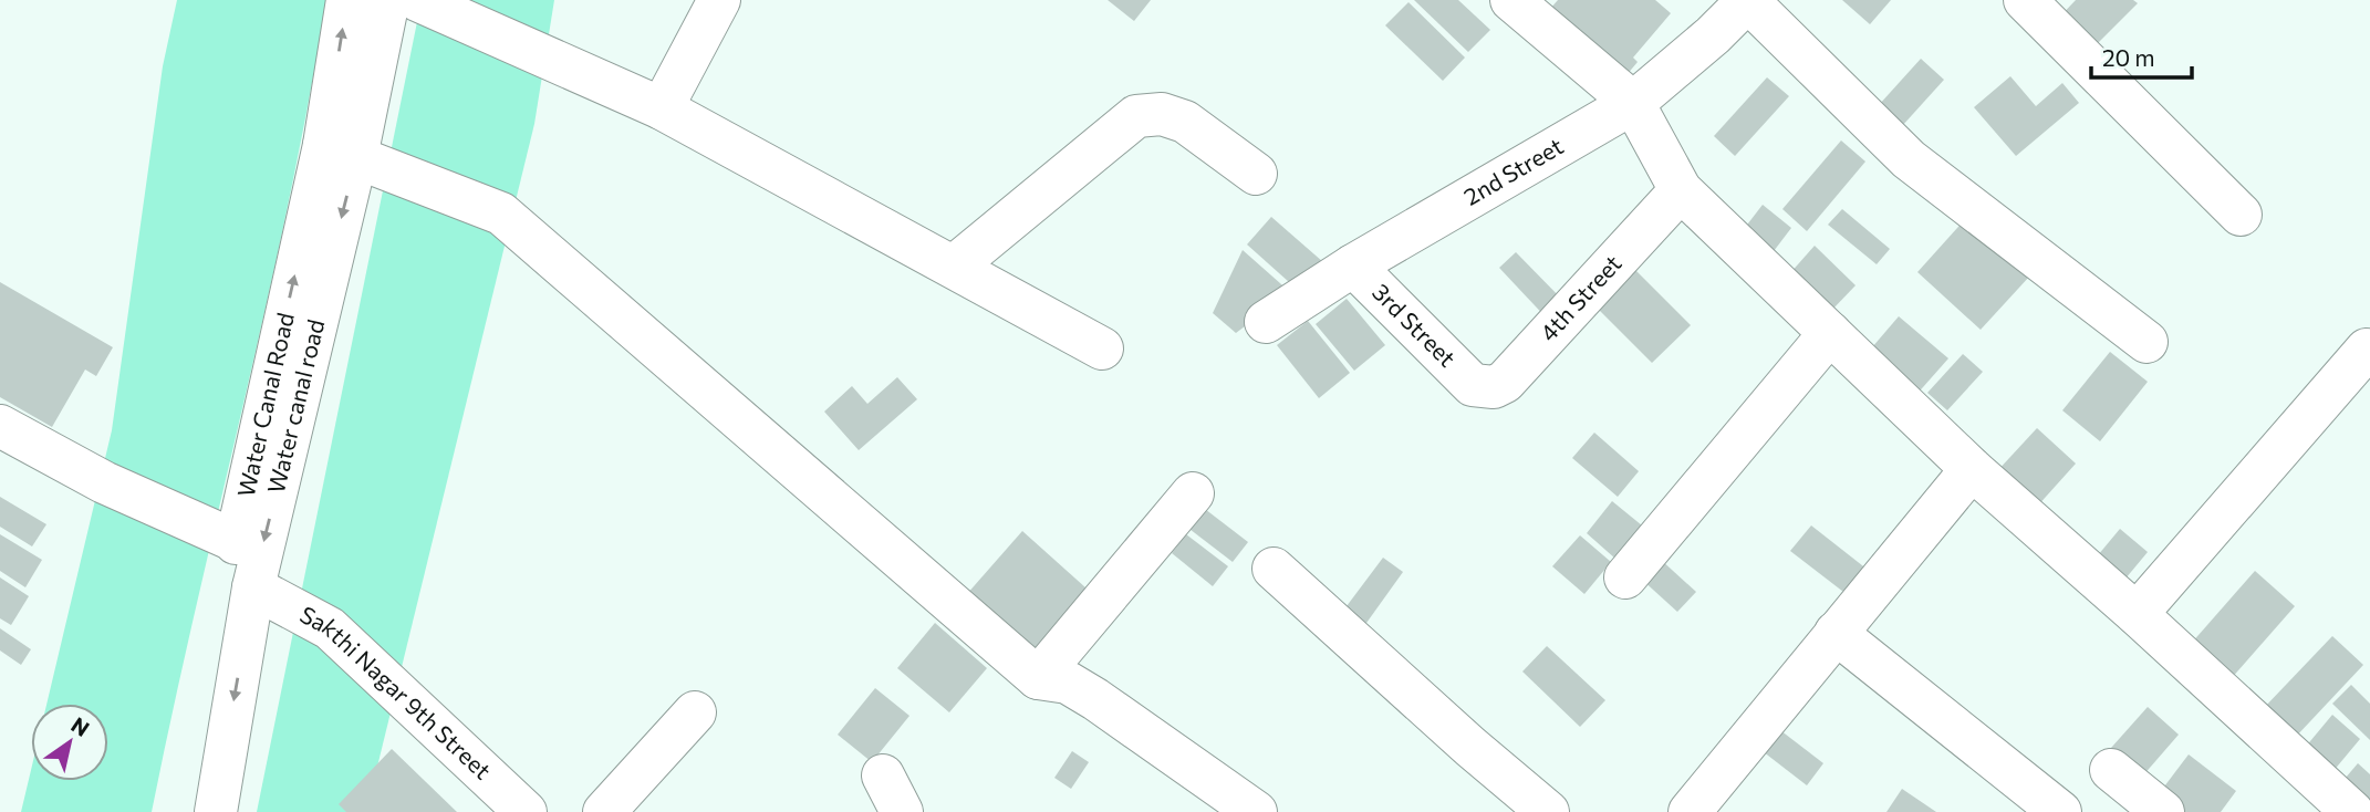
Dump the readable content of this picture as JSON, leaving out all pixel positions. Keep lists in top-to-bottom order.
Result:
{
  "streets": {
    "street": [
      "2nd Street",
      "4th Street",
      "3rd Street",
      "Water canal road",
      "Water Canal Road",
      "Sakthi Nagar 9th Street"
    ]
  },
  "crossings": [
    ["2nd Street", "3rd Street"],
    ["4th Street", "3rd Street"],
    ["Water canal road", "Water Canal Road"],
    ["Water canal road", "Sakthi Nagar 9th Street"]
  ],
  "one_way": ["Water canal road", "Water Canal Road"],
  "scale_bar": "20 m",
  "north": "top right"
}
